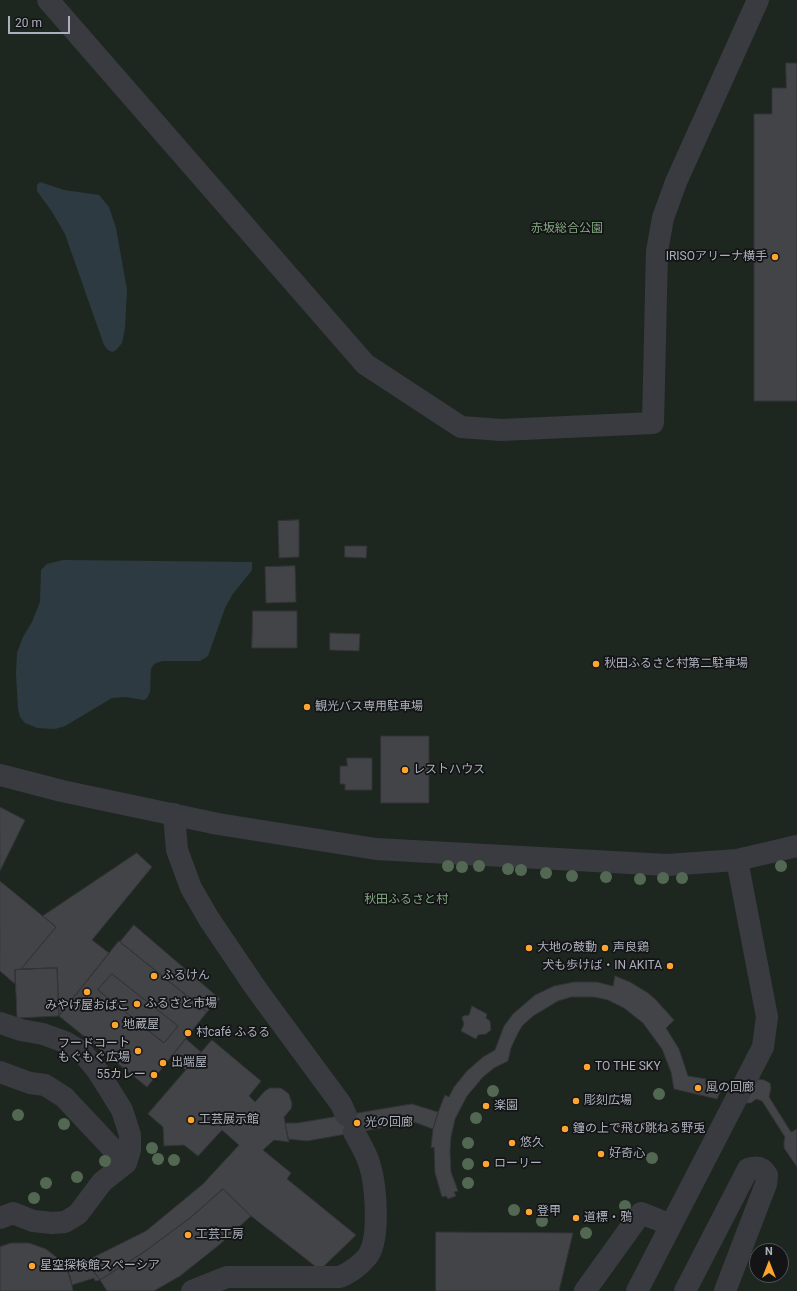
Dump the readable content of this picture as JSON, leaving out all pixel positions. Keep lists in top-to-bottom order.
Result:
{
  "parks": ["赤坂総合公園", "秋田ふるさと村"],
  "places": [
    "IRISOアリーナ横手",
    "秋田ふるさと村第二駐車場",
    "観光バス専用駐車場",
    "レストハウス",
    "大地の鼓動",
    "声良鶏",
    "犬も歩けば・IN AKITA",
    "ふるけん",
    "みやげ屋おばこ",
    "ふるさと市場",
    "地蔵屋",
    "村café ふるる",
    "フードコート もぐもぐ広場",
    "出端屋",
    "TO THE SKY",
    "55カレー",
    "風の回廊",
    "彫刻広場",
    "楽園",
    "工芸展示館",
    "光の回廊",
    "鐘の上で飛び跳ねる野兎",
    "悠久",
    "好奇心",
    "ローリー",
    "登甲",
    "道標・鴉",
    "工芸工房",
    "星空探検館スペーシア"
  ],
  "scale_bar": "20 m",
  "north": "top"
}
